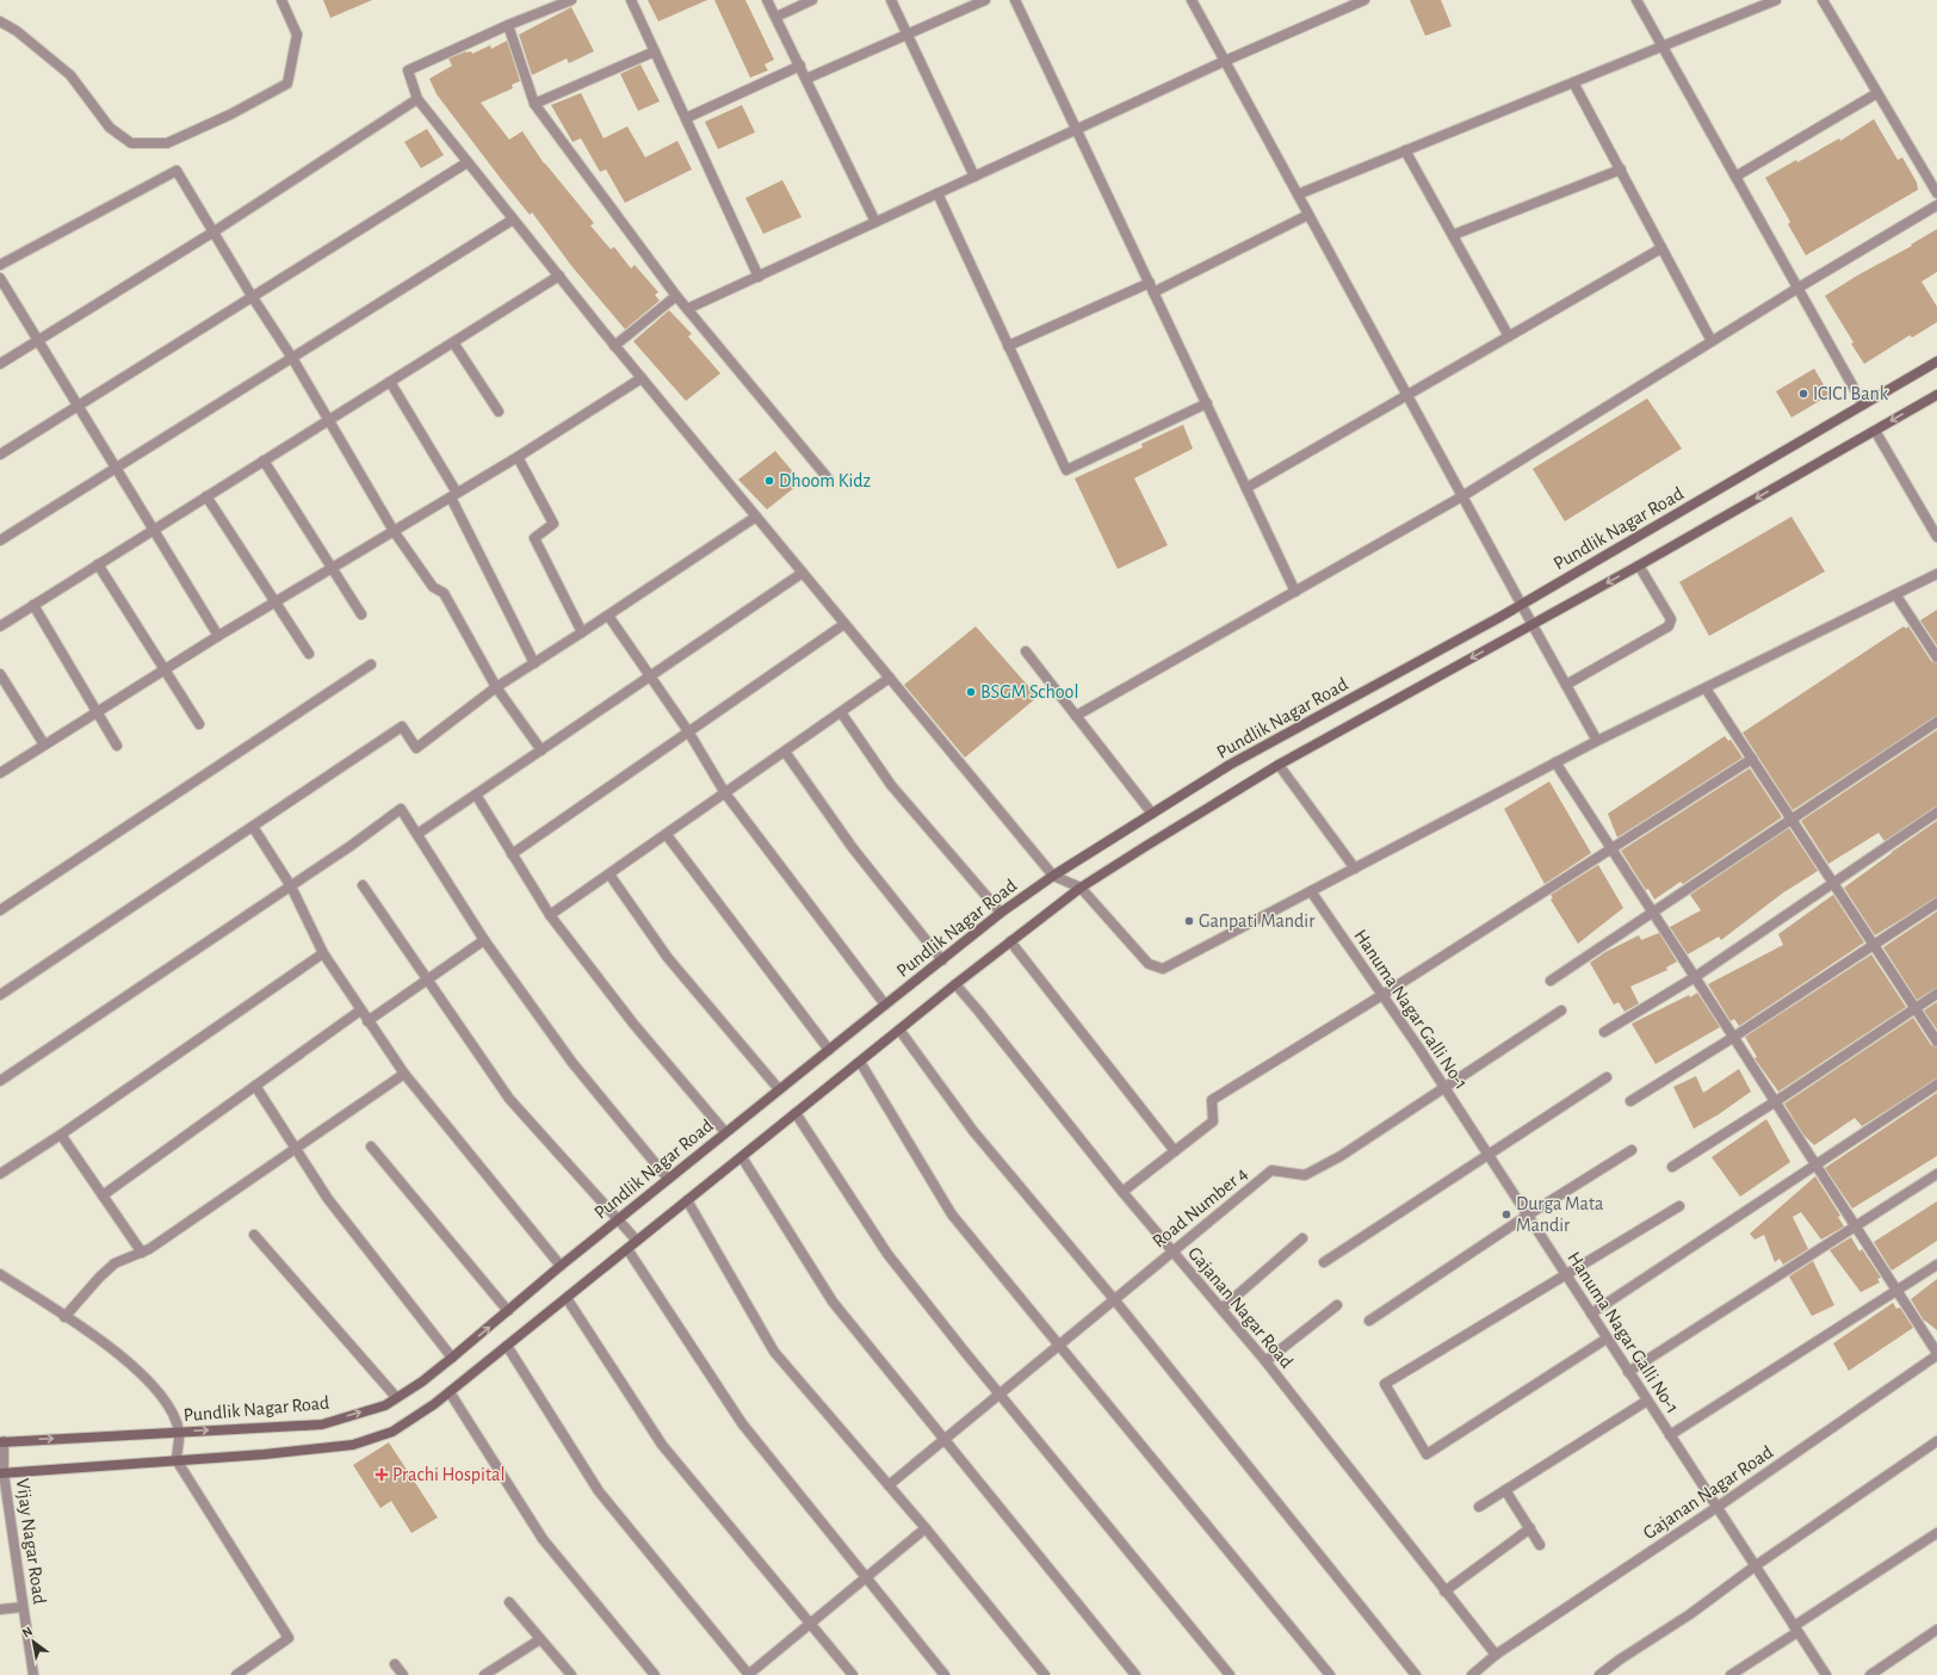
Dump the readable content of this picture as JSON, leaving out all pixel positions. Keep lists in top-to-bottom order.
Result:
{
  "streets": {
    "main road": ["Pundlik Nagar Road"],
    "street": [
      "Hanuma Nagar Galli No-1",
      "Road Number 4",
      "Gajanan Nagar Road",
      "Vijay Nagar Road"
    ]
  },
  "crossings": [
    ["Pundlik Nagar Road", "Gajanan Nagar Road"],
    ["Pundlik Nagar Road", "Vijay Nagar Road"],
    ["Hanuma Nagar Galli No-1", "Road Number 4"],
    ["Hanuma Nagar Galli No-1", "Gajanan Nagar Road"],
    ["Road Number 4", "Gajanan Nagar Road"]
  ],
  "places": {
    "other": [
      "ICICI Bank",
      "Dhoom Kidz",
      "BSGM School",
      "Ganpati Mandir",
      "Durga Mata Mandir"
    ],
    "health": ["Prachi Hospital"]
  },
  "north": "top left"
}
